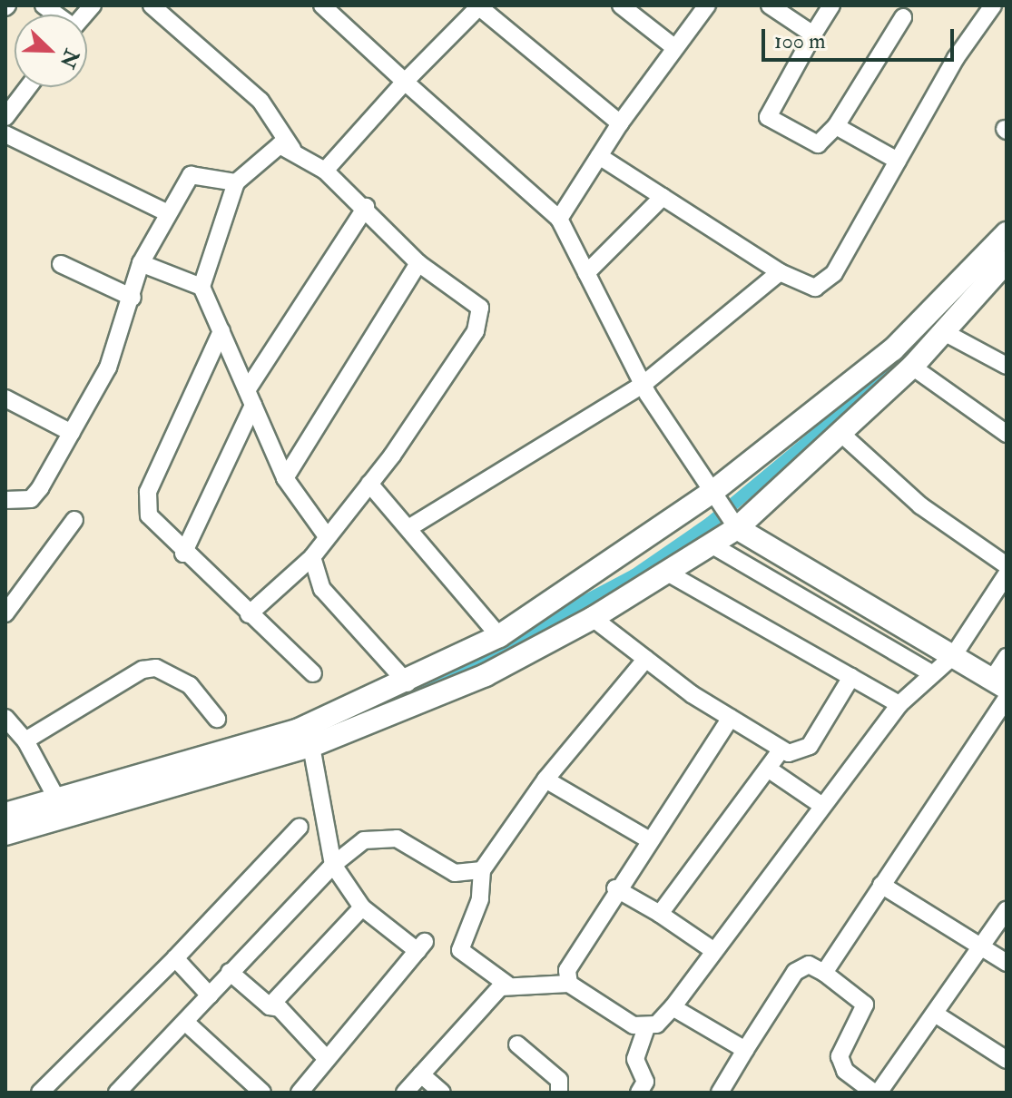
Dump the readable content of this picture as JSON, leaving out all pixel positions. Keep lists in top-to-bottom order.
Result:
{
  "scale_bar": "100 m",
  "north": "bottom right"
}
